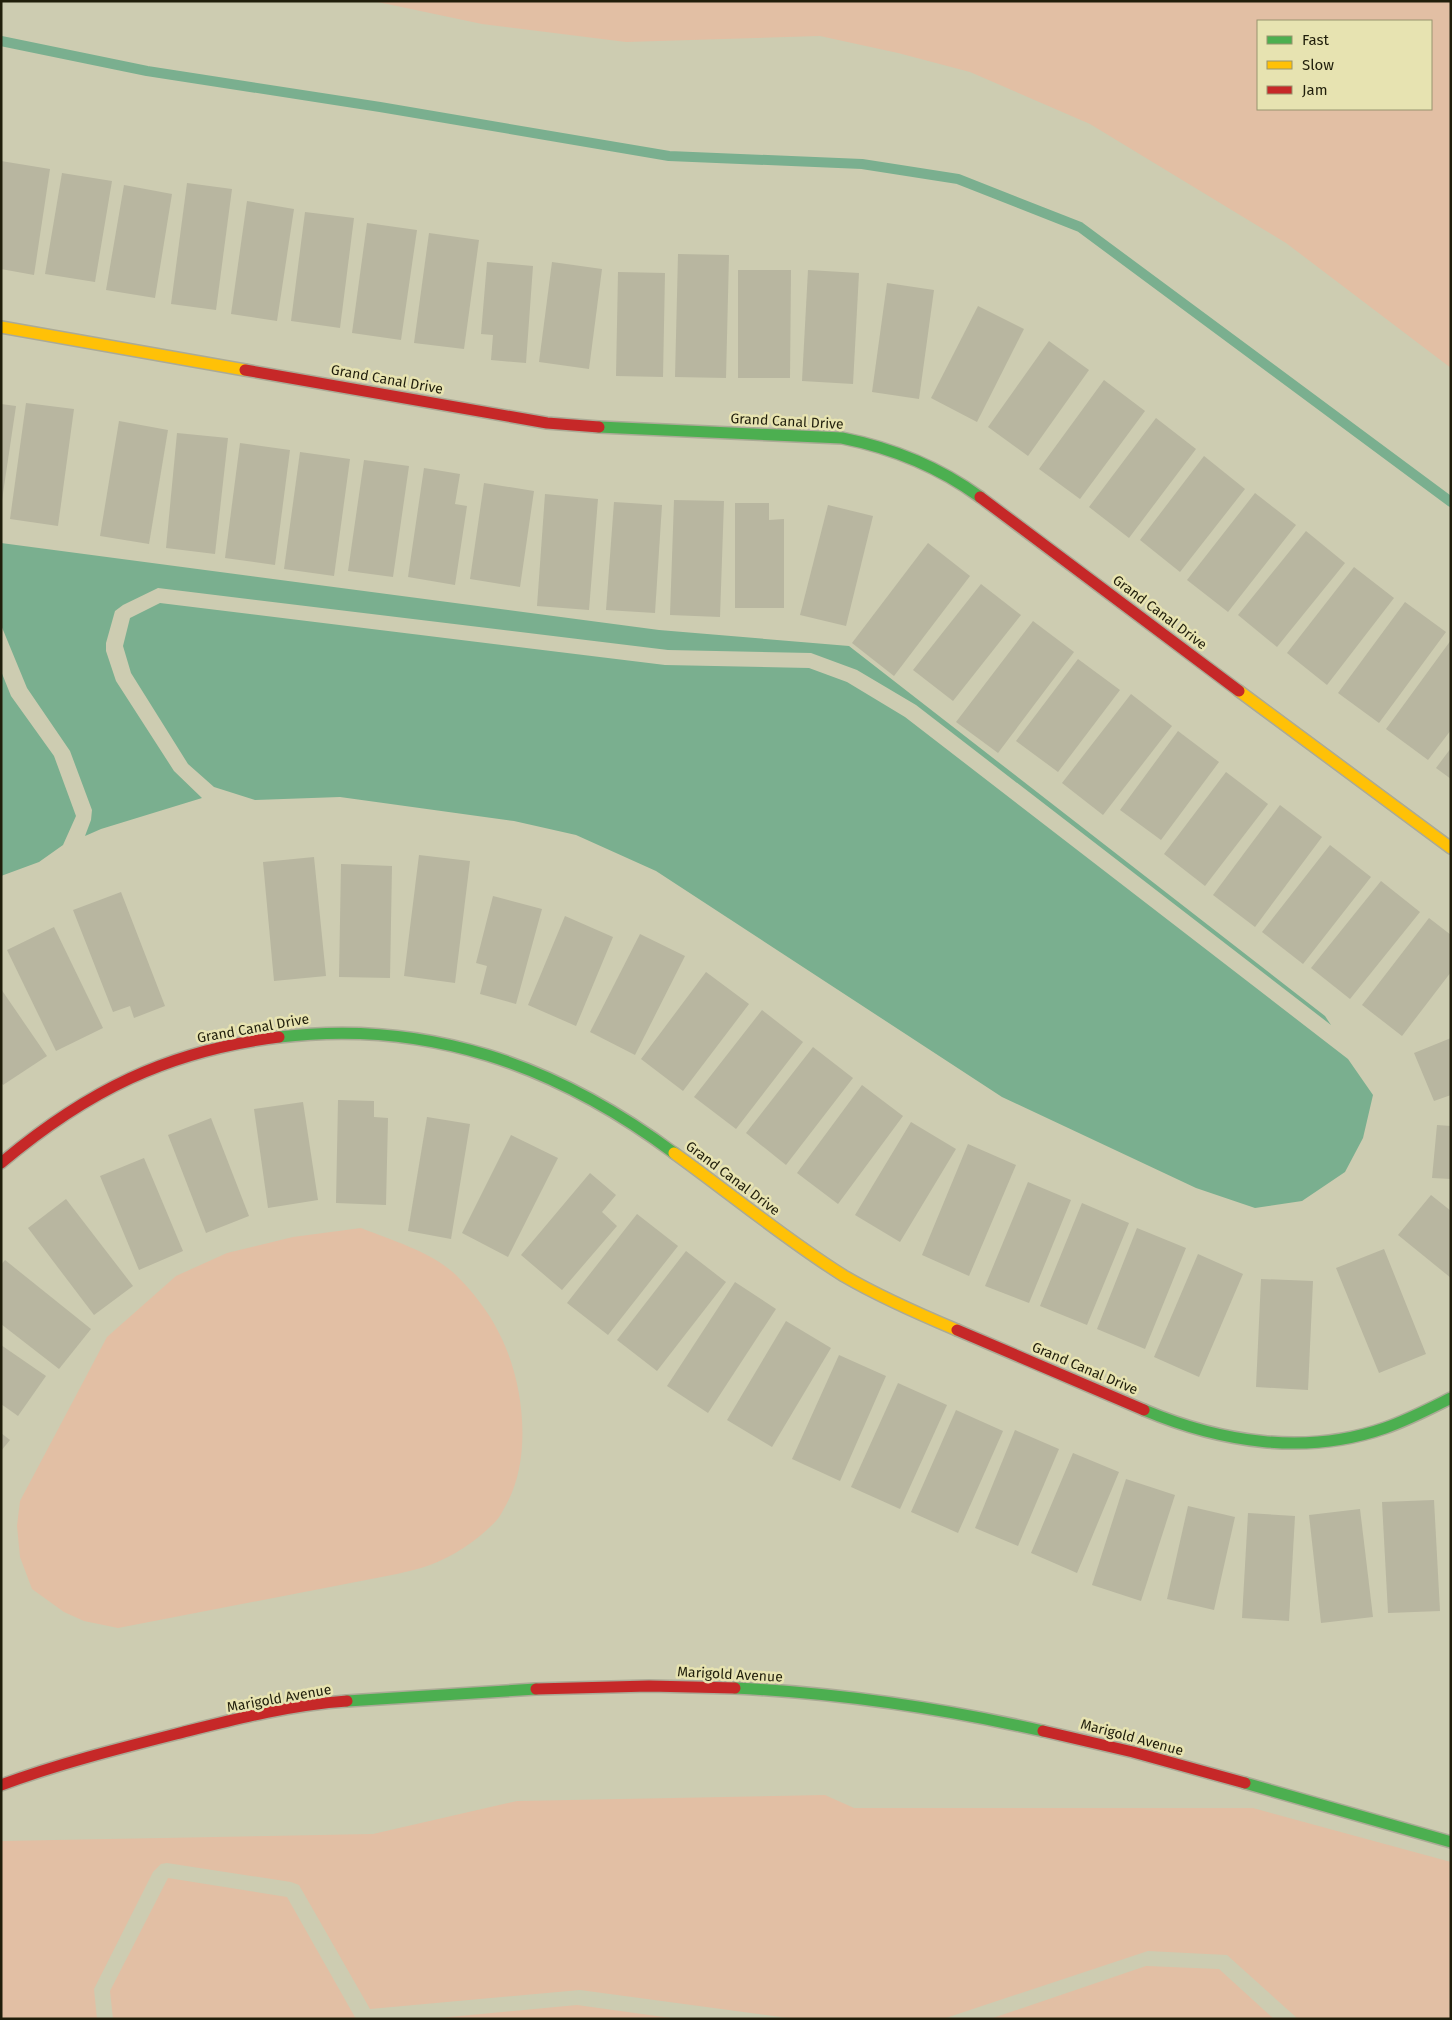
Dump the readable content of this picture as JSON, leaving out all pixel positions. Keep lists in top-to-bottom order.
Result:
{
  "streets": {
    "street": ["Grand Canal Drive", "Marigold Avenue"]
  },
  "legend": ["Fast", "Slow", "Jam"]
}
